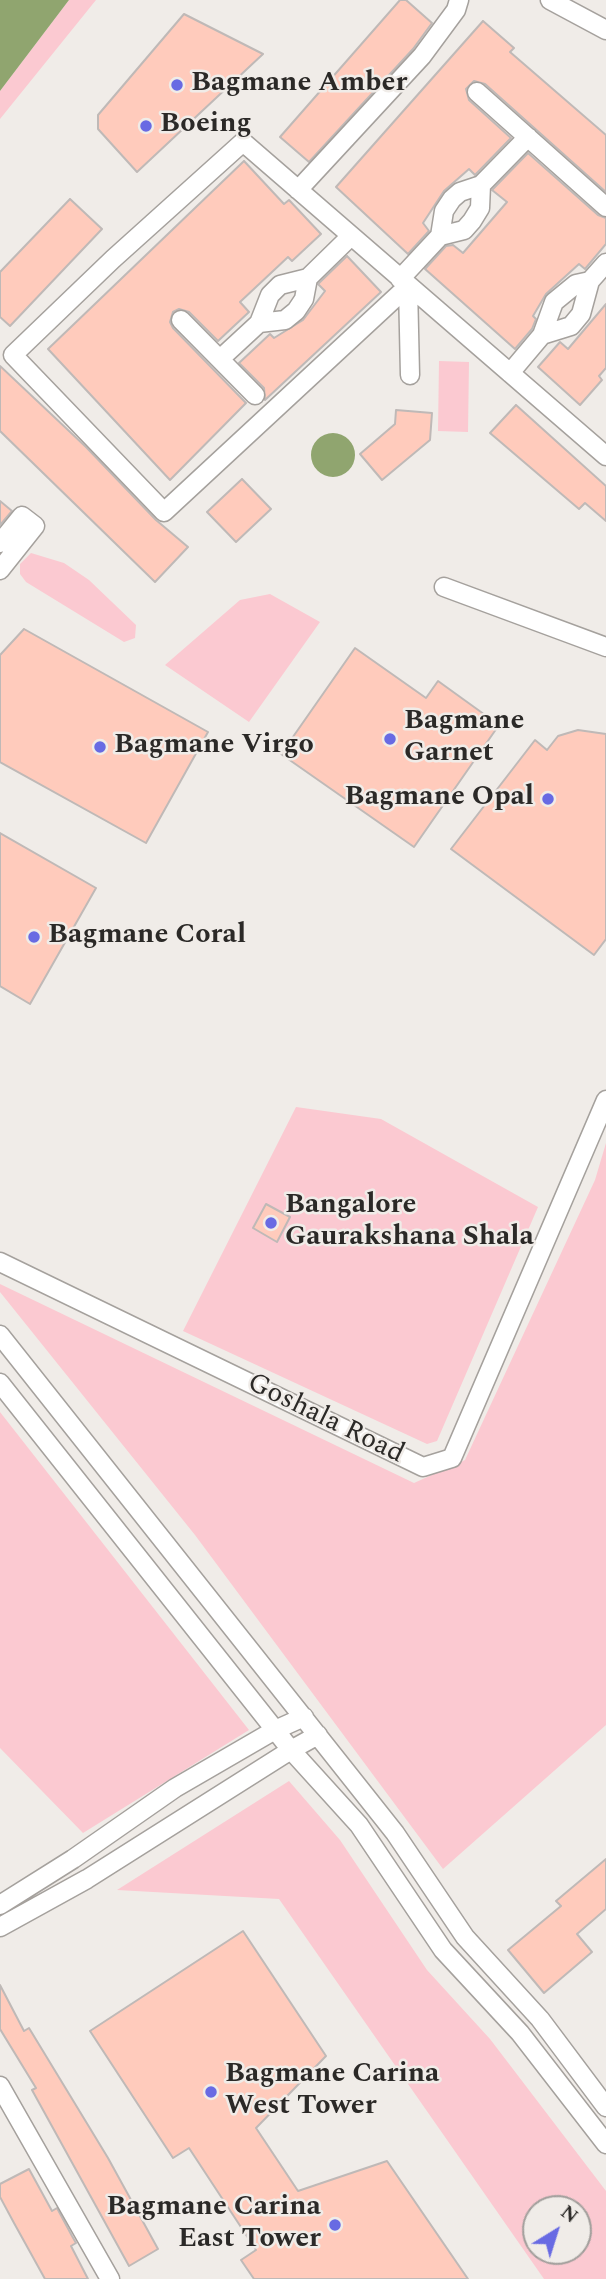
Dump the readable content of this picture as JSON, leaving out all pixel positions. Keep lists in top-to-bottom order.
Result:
{
  "streets": {
    "street": ["Goshala Road"]
  },
  "places": [
    "Bagmane Amber",
    "Boeing",
    "Bagmane Garnet",
    "Bagmane Virgo",
    "Bagmane Opal",
    "Bagmane Coral",
    "Bangalore Gaurakshana Shala",
    "Bagmane Carina West Tower",
    "Bagmane Carina East Tower"
  ],
  "north": "top right"
}
